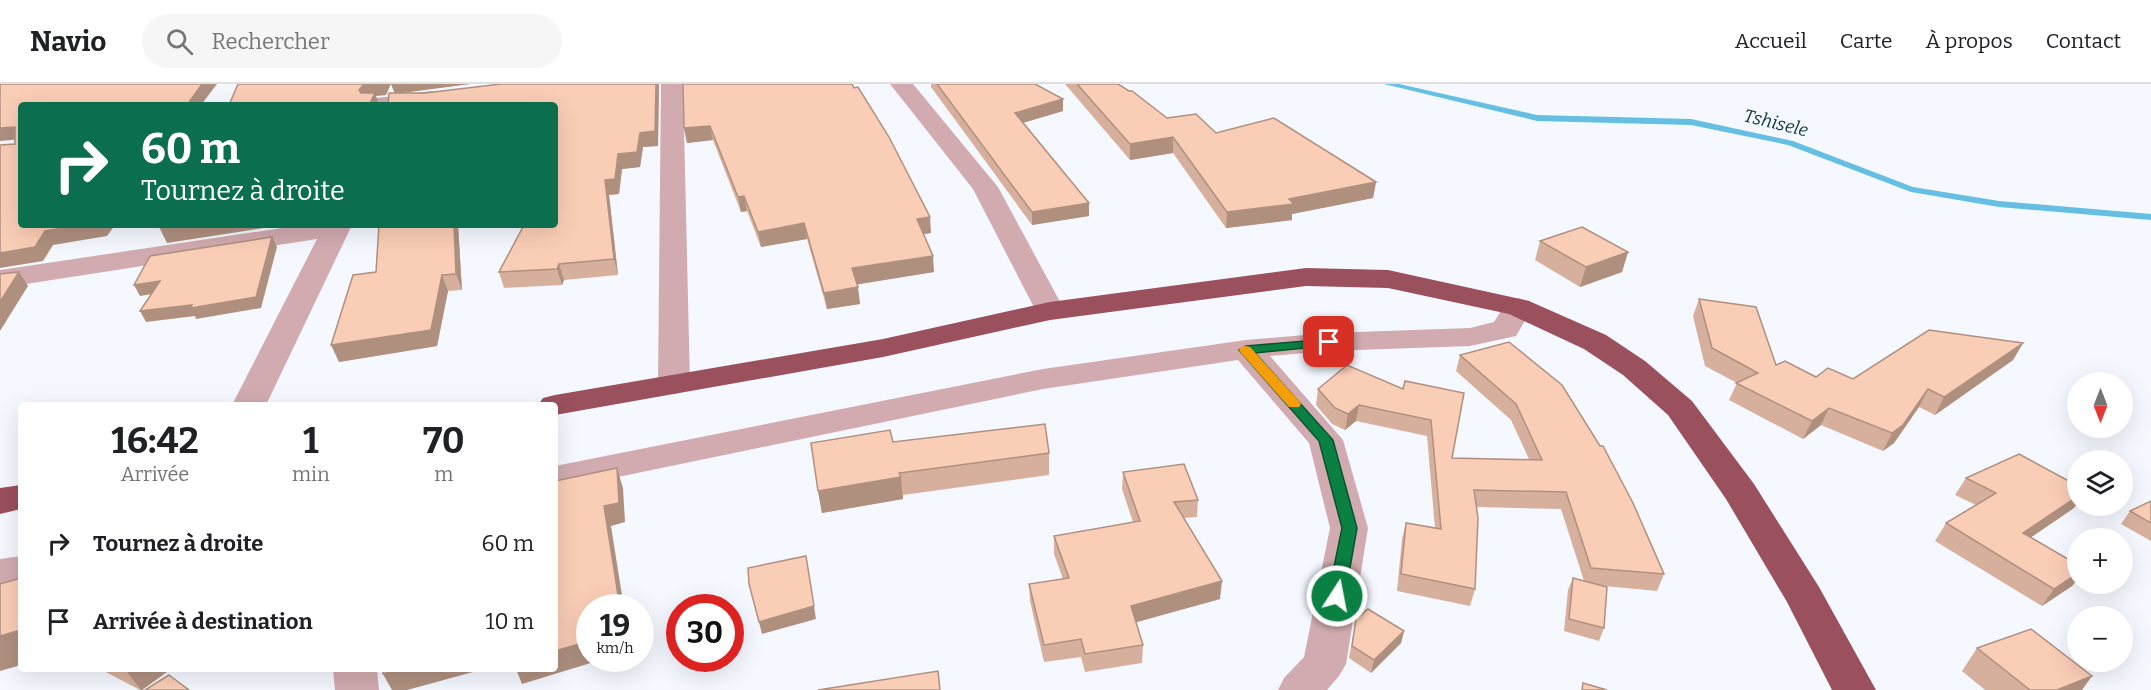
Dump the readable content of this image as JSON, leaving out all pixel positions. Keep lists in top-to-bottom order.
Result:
{
  "water": ["Tshisele"],
  "north": "bottom",
  "page": {
    "header": "Navio",
    "search": "Rechercher",
    "nav": [
      "Accueil",
      "Carte",
      "À propos",
      "Contact"
    ],
    "turn": ["60 m", "Tournez à droite"],
    "map_buttons": ["+", "−"],
    "eta": [
      "16:42",
      "Arrivée",
      "1",
      "min",
      "70",
      "m"
    ],
    "list": [
      {
        "name": "Tournez à droite",
        "value": "60 m"
      },
      {
        "name": "Arrivée à destination",
        "value": "10 m"
      }
    ],
    "speed": "19 km/h",
    "limit": "30"
  }
}
